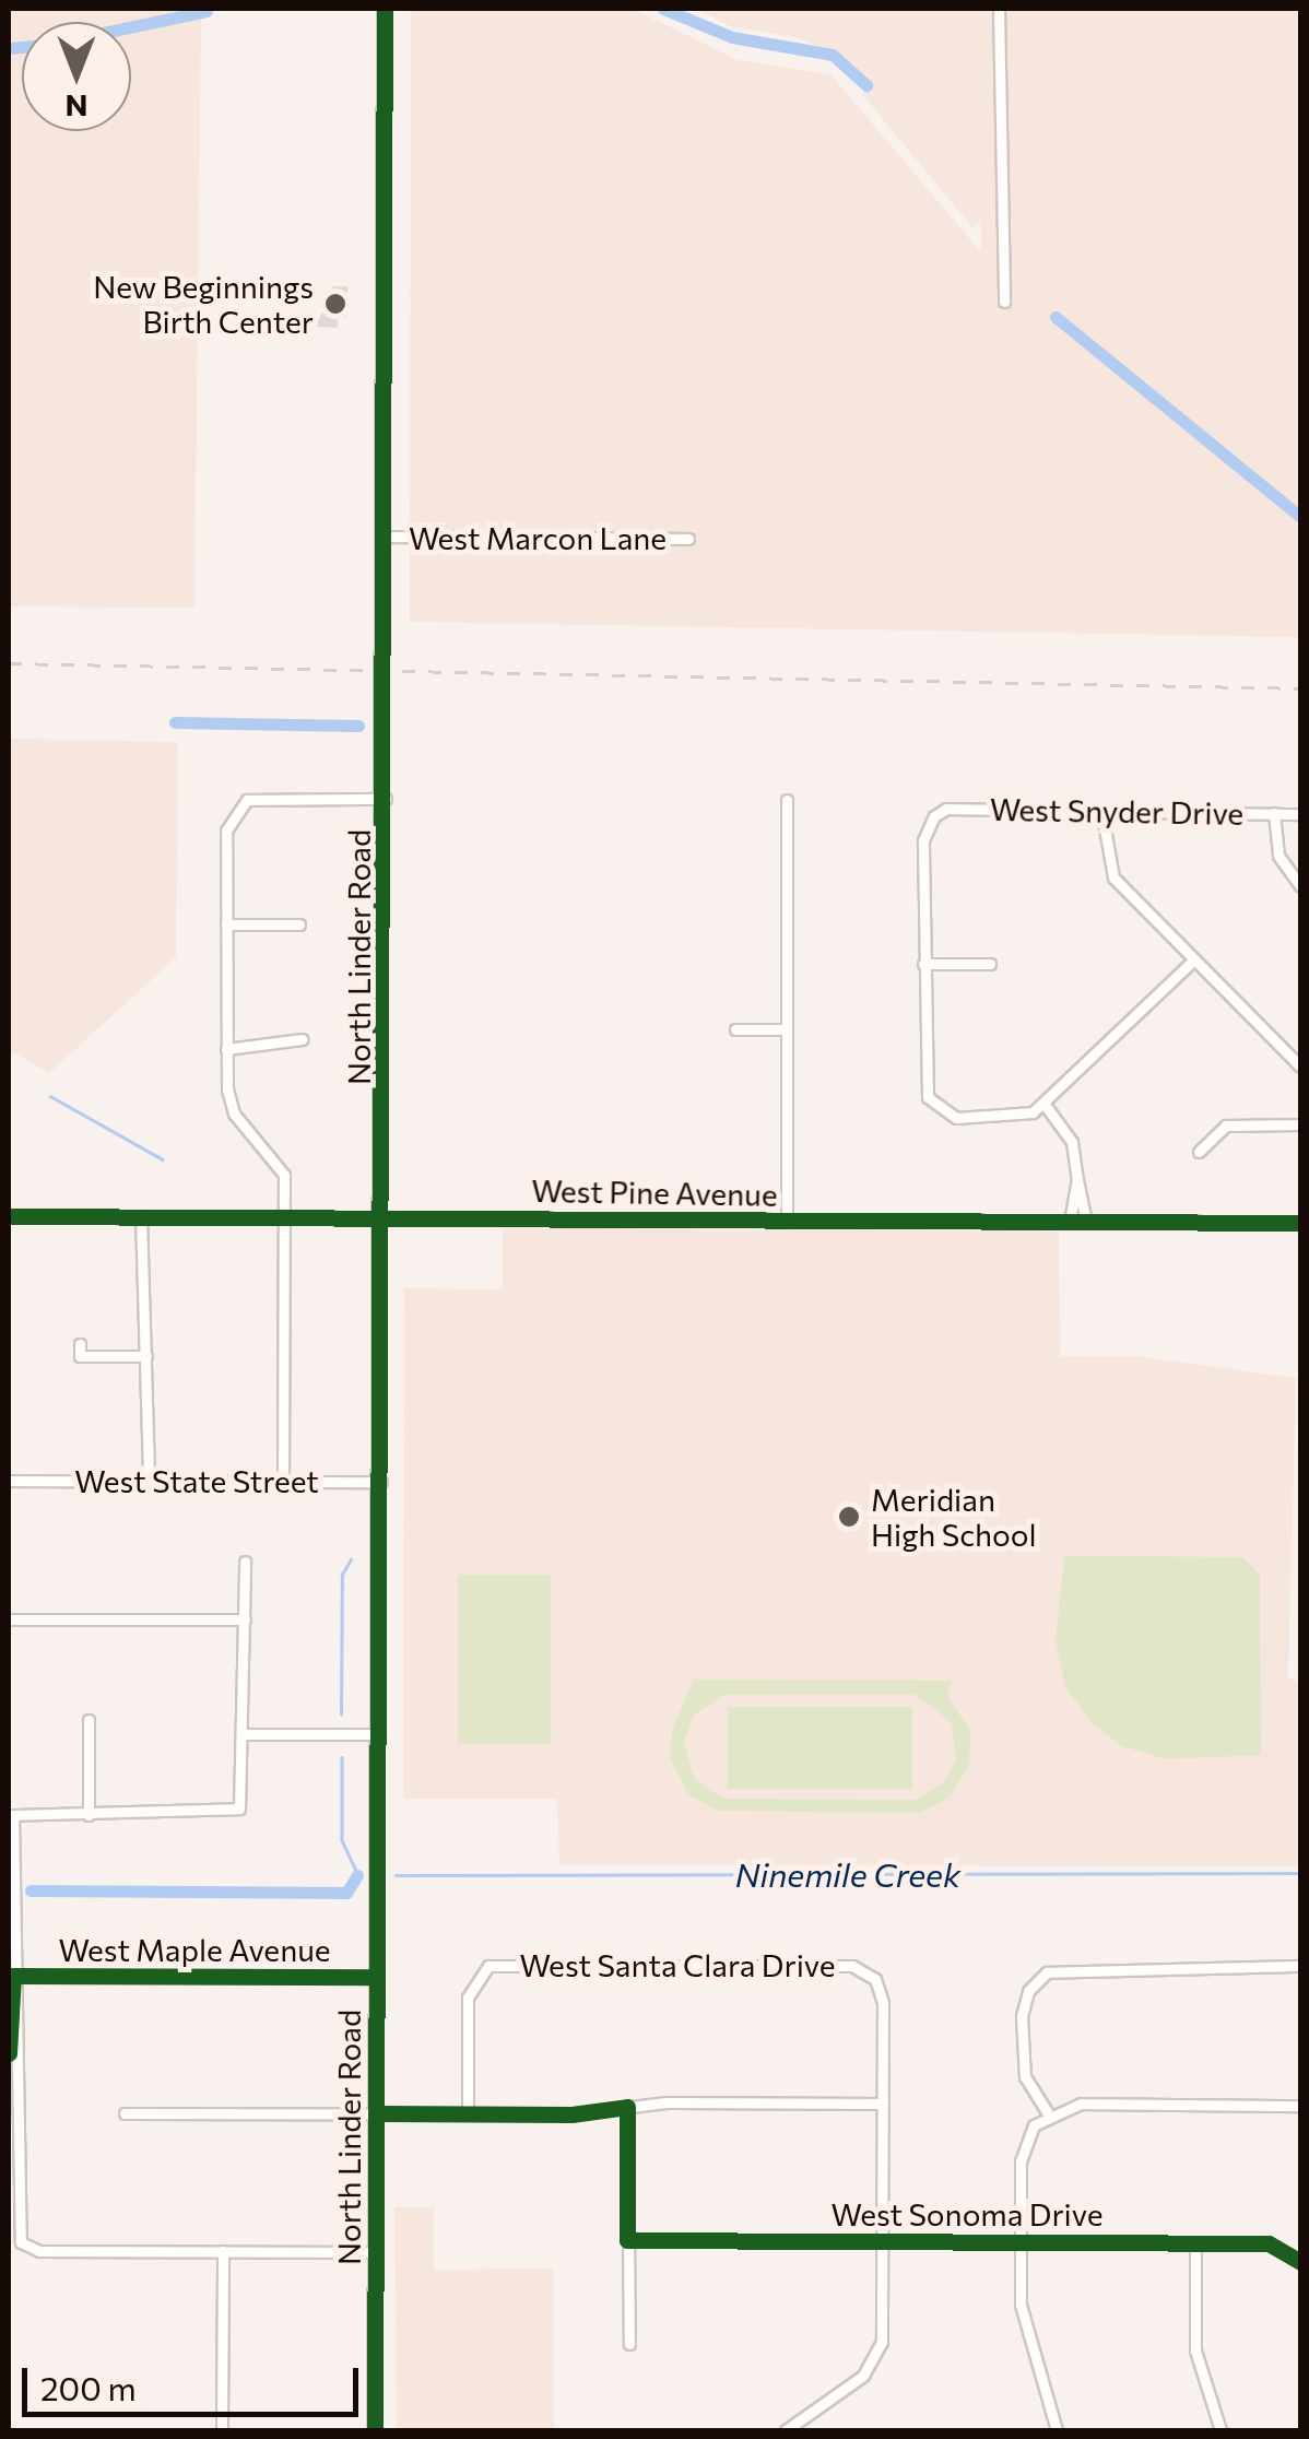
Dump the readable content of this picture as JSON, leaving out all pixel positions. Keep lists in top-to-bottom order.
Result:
{
  "streets": {
    "main road": ["North Linder Road"],
    "street": [
      "West Marcon Lane",
      "West Snyder Drive",
      "West Pine Avenue",
      "West State Street",
      "West Maple Avenue",
      "West Santa Clara Drive",
      "West Sonoma Drive"
    ]
  },
  "crossings": [
    ["West Marcon Lane", "North Linder Road"],
    ["North Linder Road", "West Pine Avenue"],
    ["North Linder Road", "West State Street"],
    ["North Linder Road", "West Maple Avenue"]
  ],
  "water": ["Ninemile Creek"],
  "places": ["New Beginnings Birth Center", "Meridian High School"],
  "scale_bar": "200 m",
  "north": "bottom"
}
